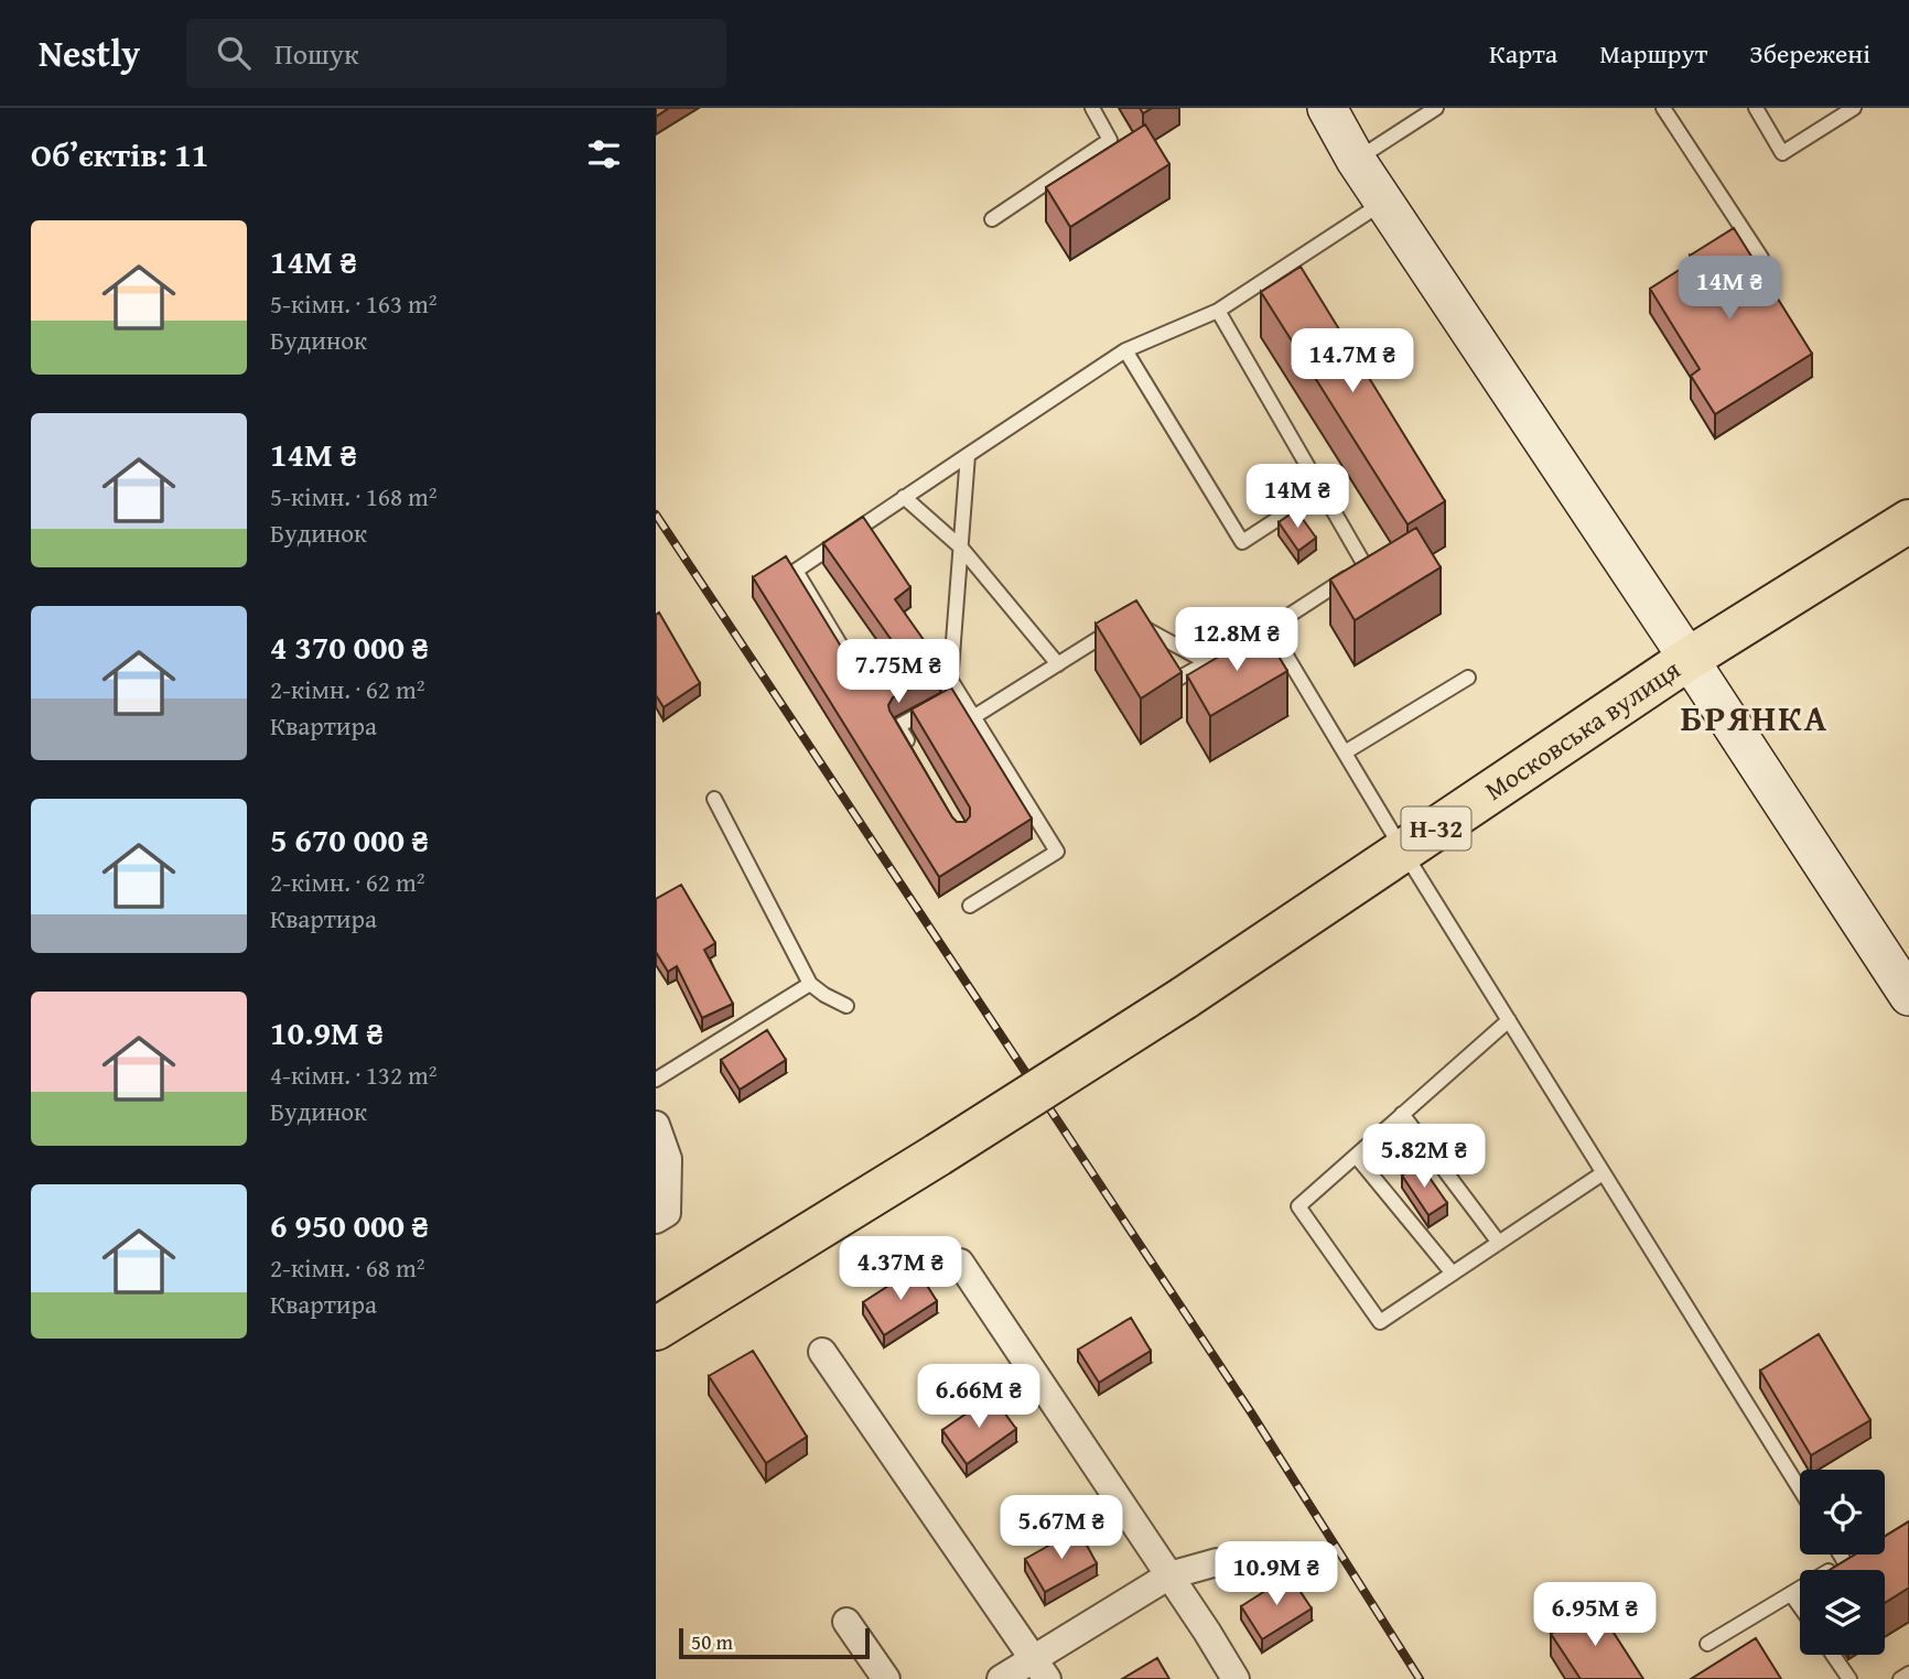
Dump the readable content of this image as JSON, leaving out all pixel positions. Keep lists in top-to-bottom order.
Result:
{
  "streets": {
    "main road": ["Московська вулиця", "Н-32"]
  },
  "districts": ["БРЯНКА"],
  "scale_bar": "50 m",
  "page": {
    "header": "Nestly",
    "search": "Пошук",
    "nav": ["Карта", "Маршрут", "Збережені"],
    "heading": "Об’єктів: 11",
    "list": [
      {
        "name": "14M ₴",
        "note": "5-кімн. · 163 m² · Будинок"
      },
      {
        "name": "14M ₴",
        "note": "5-кімн. · 168 m² · Будинок"
      },
      {
        "name": "4 370 000 ₴",
        "note": "2-кімн. · 62 m² · Квартира"
      },
      {
        "name": "5 670 000 ₴",
        "note": "2-кімн. · 62 m² · Квартира"
      },
      {
        "name": "10.9M ₴",
        "note": "4-кімн. · 132 m² · Будинок"
      },
      {
        "name": "6 950 000 ₴",
        "note": "2-кімн. · 68 m² · Квартира"
      }
    ],
    "price": [
      "14M ₴",
      "14.7M ₴",
      "14M ₴",
      "12.8M ₴",
      "7.75M ₴",
      "5.82M ₴",
      "4.37M ₴",
      "6.66M ₴",
      "5.67M ₴",
      "10.9M ₴",
      "6.95M ₴"
    ],
    "scale": "50 m"
  }
}
